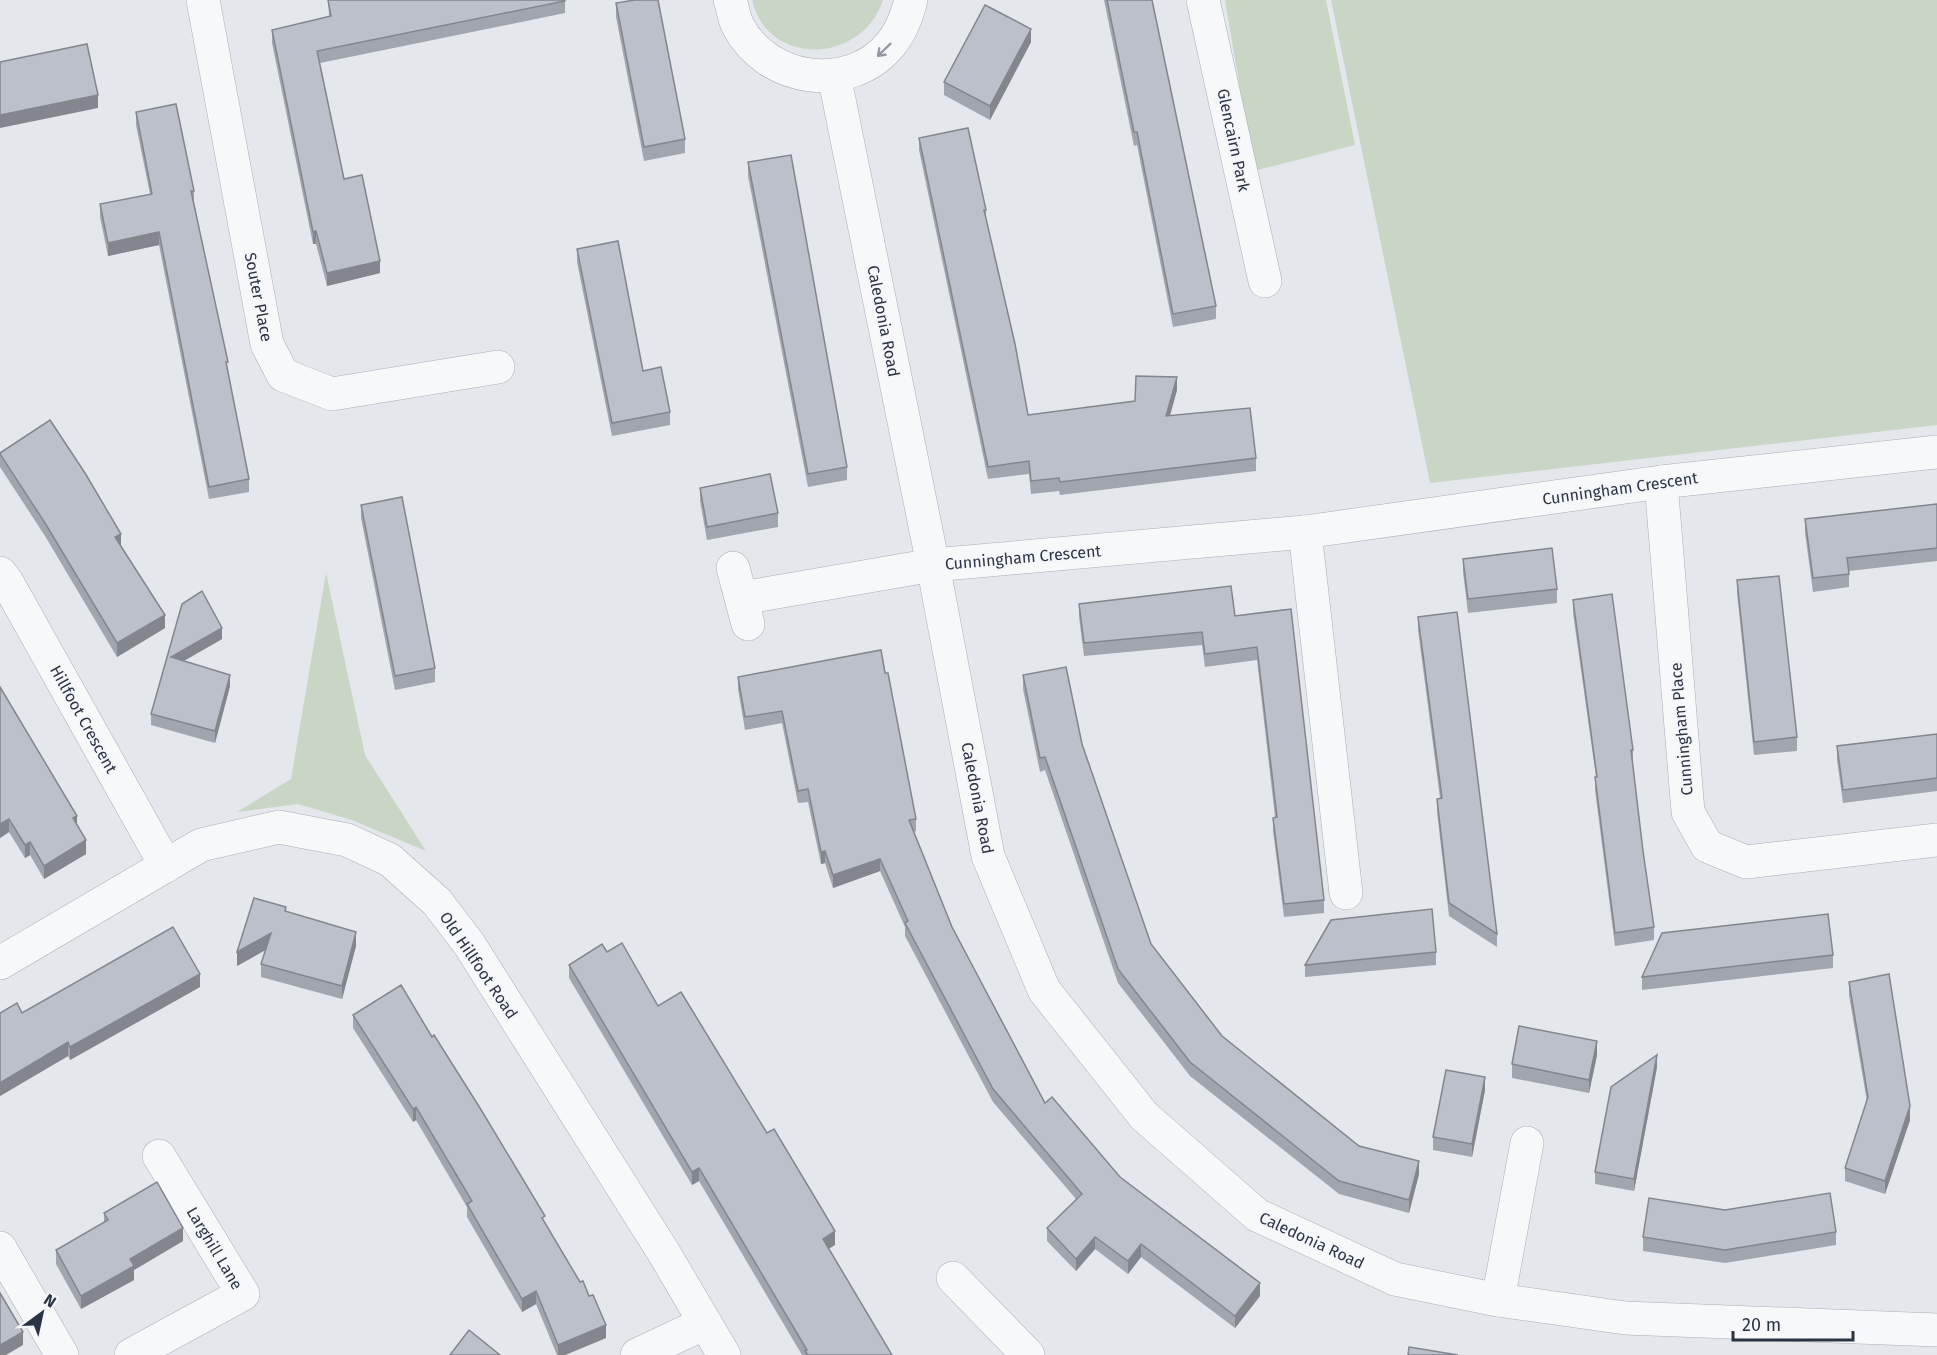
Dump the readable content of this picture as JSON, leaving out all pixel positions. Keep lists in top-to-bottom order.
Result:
{
  "streets": {
    "street": [
      "Glencairn Park",
      "Souter Place",
      "Caledonia Road",
      "Cunningham Crescent",
      "Hillfoot Crescent",
      "Cunningham Place",
      "Old Hillfoot Road",
      "Larghill Lane"
    ]
  },
  "crossings": [
    ["Caledonia Road", "Cunningham Crescent"],
    ["Cunningham Crescent", "Cunningham Place"],
    ["Hillfoot Crescent", "Old Hillfoot Road"]
  ],
  "scale_bar": "20 m",
  "north": "top right"
}
